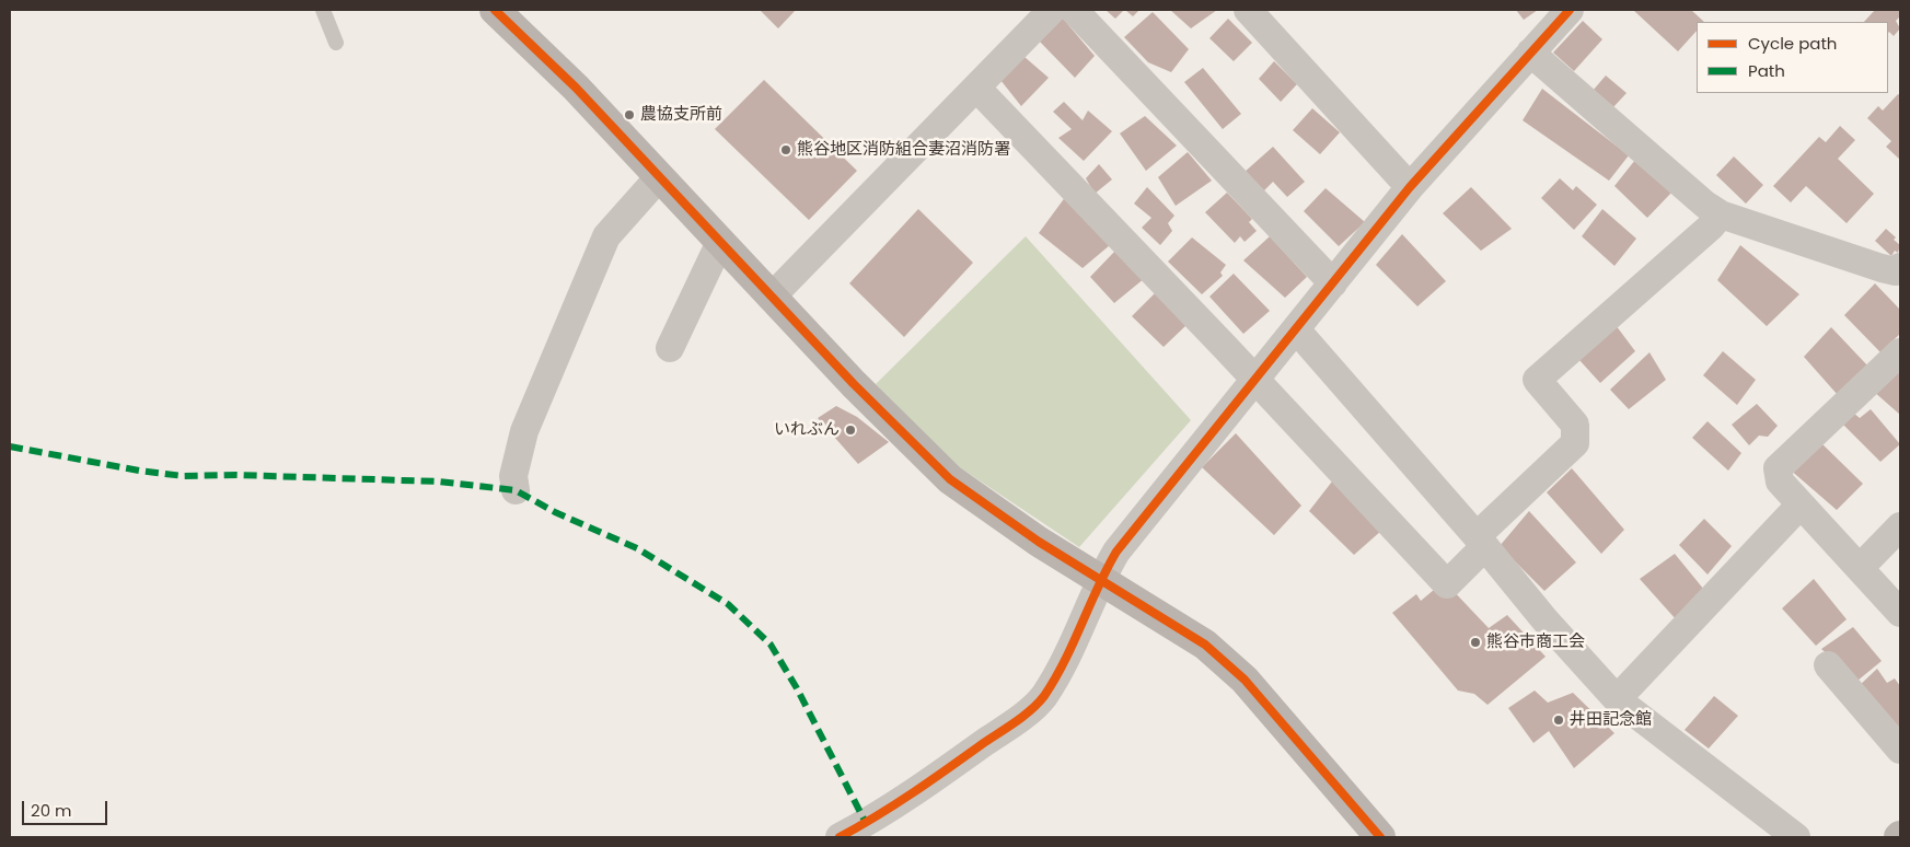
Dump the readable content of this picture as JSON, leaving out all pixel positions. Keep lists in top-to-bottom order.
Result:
{
  "places": [
    "農協支所前",
    "熊谷地区消防組合妻沼消防署",
    "いれぶん",
    "熊谷市商工会",
    "井田記念館"
  ],
  "legend": ["Cycle path", "Path"],
  "scale_bar": "20 m"
}
